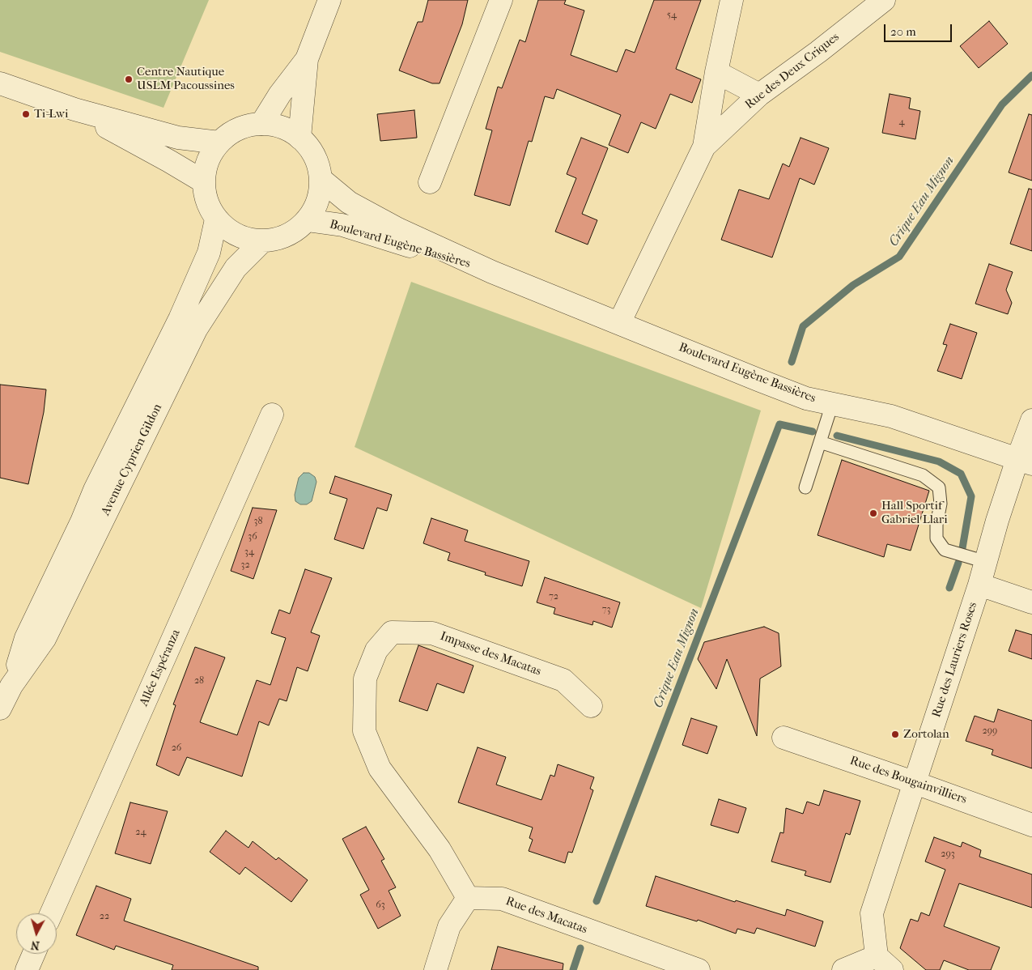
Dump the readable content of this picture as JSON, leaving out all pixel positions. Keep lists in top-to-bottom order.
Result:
{
  "streets": {
    "street": [
      "Rue des Deux Criques",
      "Boulevard Eugène Bassières",
      "Avenue Cyprien Gildon",
      "Impasse des Macatas",
      "Rue des Lauriers Roses",
      "Allée Espéranza",
      "Rue des Bougainvilliers",
      "Rue des Macatas"
    ]
  },
  "crossings": [
    ["Rue des Deux Criques", "Boulevard Eugène Bassières"],
    ["Boulevard Eugène Bassières", "Avenue Cyprien Gildon"],
    ["Boulevard Eugène Bassières", "Rue des Lauriers Roses"],
    ["Impasse des Macatas", "Rue des Macatas"],
    ["Rue des Lauriers Roses", "Rue des Bougainvilliers"]
  ],
  "water": ["Crique Eau Mignon"],
  "places": [
    "Centre Nautique USLM Pacoussines",
    "Ti-Lwi",
    "Hall Sportif Gabriel Llari",
    "Zortolan"
  ],
  "house_numbers": [
    "54",
    "4",
    "38",
    "36",
    "34",
    "32",
    "72",
    "73",
    "28",
    "299",
    "26",
    "24",
    "293",
    "63",
    "22"
  ],
  "scale_bar": "20 m",
  "north": "bottom"
}
